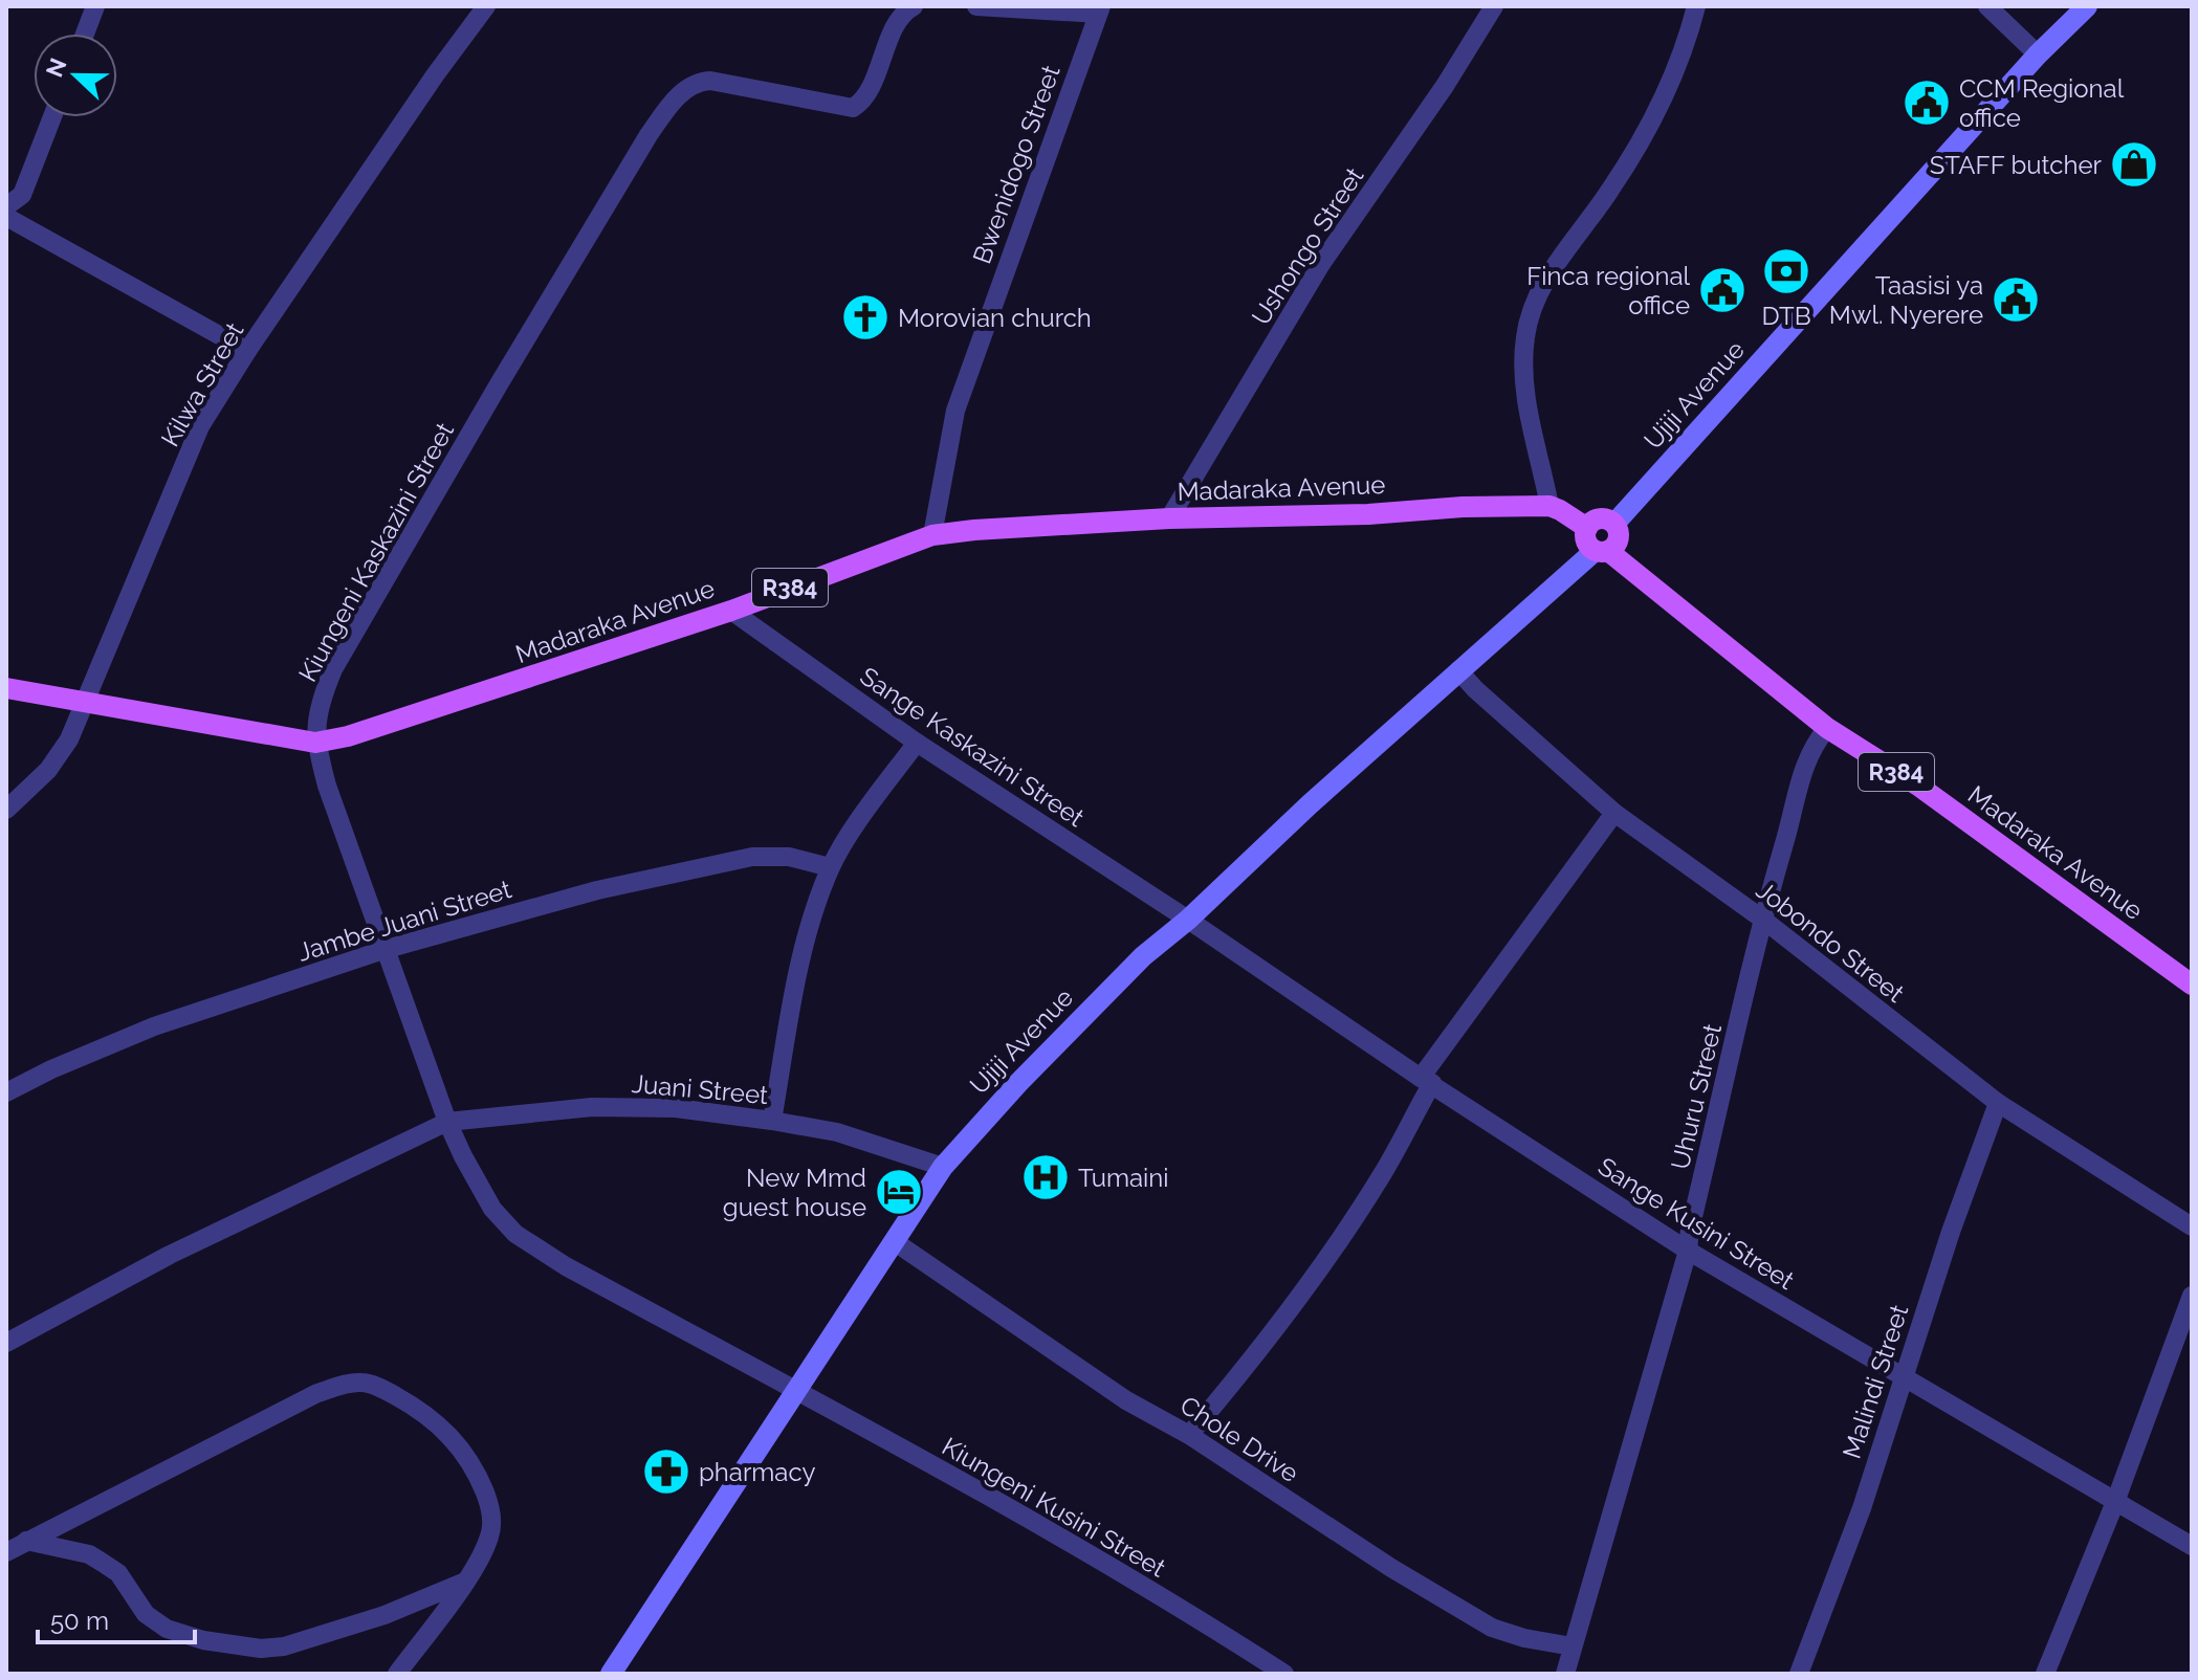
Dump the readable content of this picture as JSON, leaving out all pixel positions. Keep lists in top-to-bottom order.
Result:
{
  "streets": {
    "main road": ["Ujiji Avenue", "Madaraka Avenue", "R384"],
    "street": [
      "Bwenidogo Street",
      "Ushongo Street",
      "Kilwa Street",
      "Kiungeni Kaskazini Street",
      "Sange Kaskazini Street",
      "Jambe Juani Street",
      "Jobondo Street",
      "Juani Street",
      "Uhuru Street",
      "Sange Kusini Street",
      "Malindi Street",
      "Chole Drive",
      "Kiungeni Kusini Street"
    ]
  },
  "crossings": [
    ["Bwenidogo Street", "Madaraka Avenue"],
    ["Ushongo Street", "Madaraka Avenue"],
    ["Kilwa Street", "Madaraka Avenue"],
    ["Ujiji Avenue", "Madaraka Avenue"],
    ["Ujiji Avenue", "Kiungeni Kaskazini Street"],
    ["Ujiji Avenue", "Sange Kaskazini Street"],
    ["Ujiji Avenue", "Jobondo Street"],
    ["Ujiji Avenue", "Juani Street"],
    ["Ujiji Avenue", "Sange Kusini Street"],
    ["Ujiji Avenue", "Chole Drive"],
    ["Ujiji Avenue", "Kiungeni Kusini Street"],
    ["Madaraka Avenue", "Kiungeni Kaskazini Street"],
    ["Madaraka Avenue", "Sange Kaskazini Street"],
    ["Madaraka Avenue", "Uhuru Street"],
    ["Kiungeni Kaskazini Street", "Jambe Juani Street"],
    ["Kiungeni Kaskazini Street", "Juani Street"],
    ["Kiungeni Kaskazini Street", "Kiungeni Kusini Street"],
    ["Sange Kaskazini Street", "Sange Kusini Street"],
    ["Jobondo Street", "Uhuru Street"],
    ["Jobondo Street", "Malindi Street"],
    ["Uhuru Street", "Sange Kusini Street"],
    ["Uhuru Street", "Chole Drive"],
    ["Sange Kusini Street", "Malindi Street"]
  ],
  "places": {
    "public building": ["CCM Regional office", "Finca regional office", "Taasisi ya Mwl. Nyerere"],
    "shop": ["STAFF butcher"],
    "bank": ["DTB"],
    "church": ["Morovian church"],
    "hospital": ["Tumaini"],
    "hotel": ["New Mmd guest house"],
    "pharmacy": ["pharmacy"]
  },
  "scale_bar": "50 m",
  "north": "left"
}
